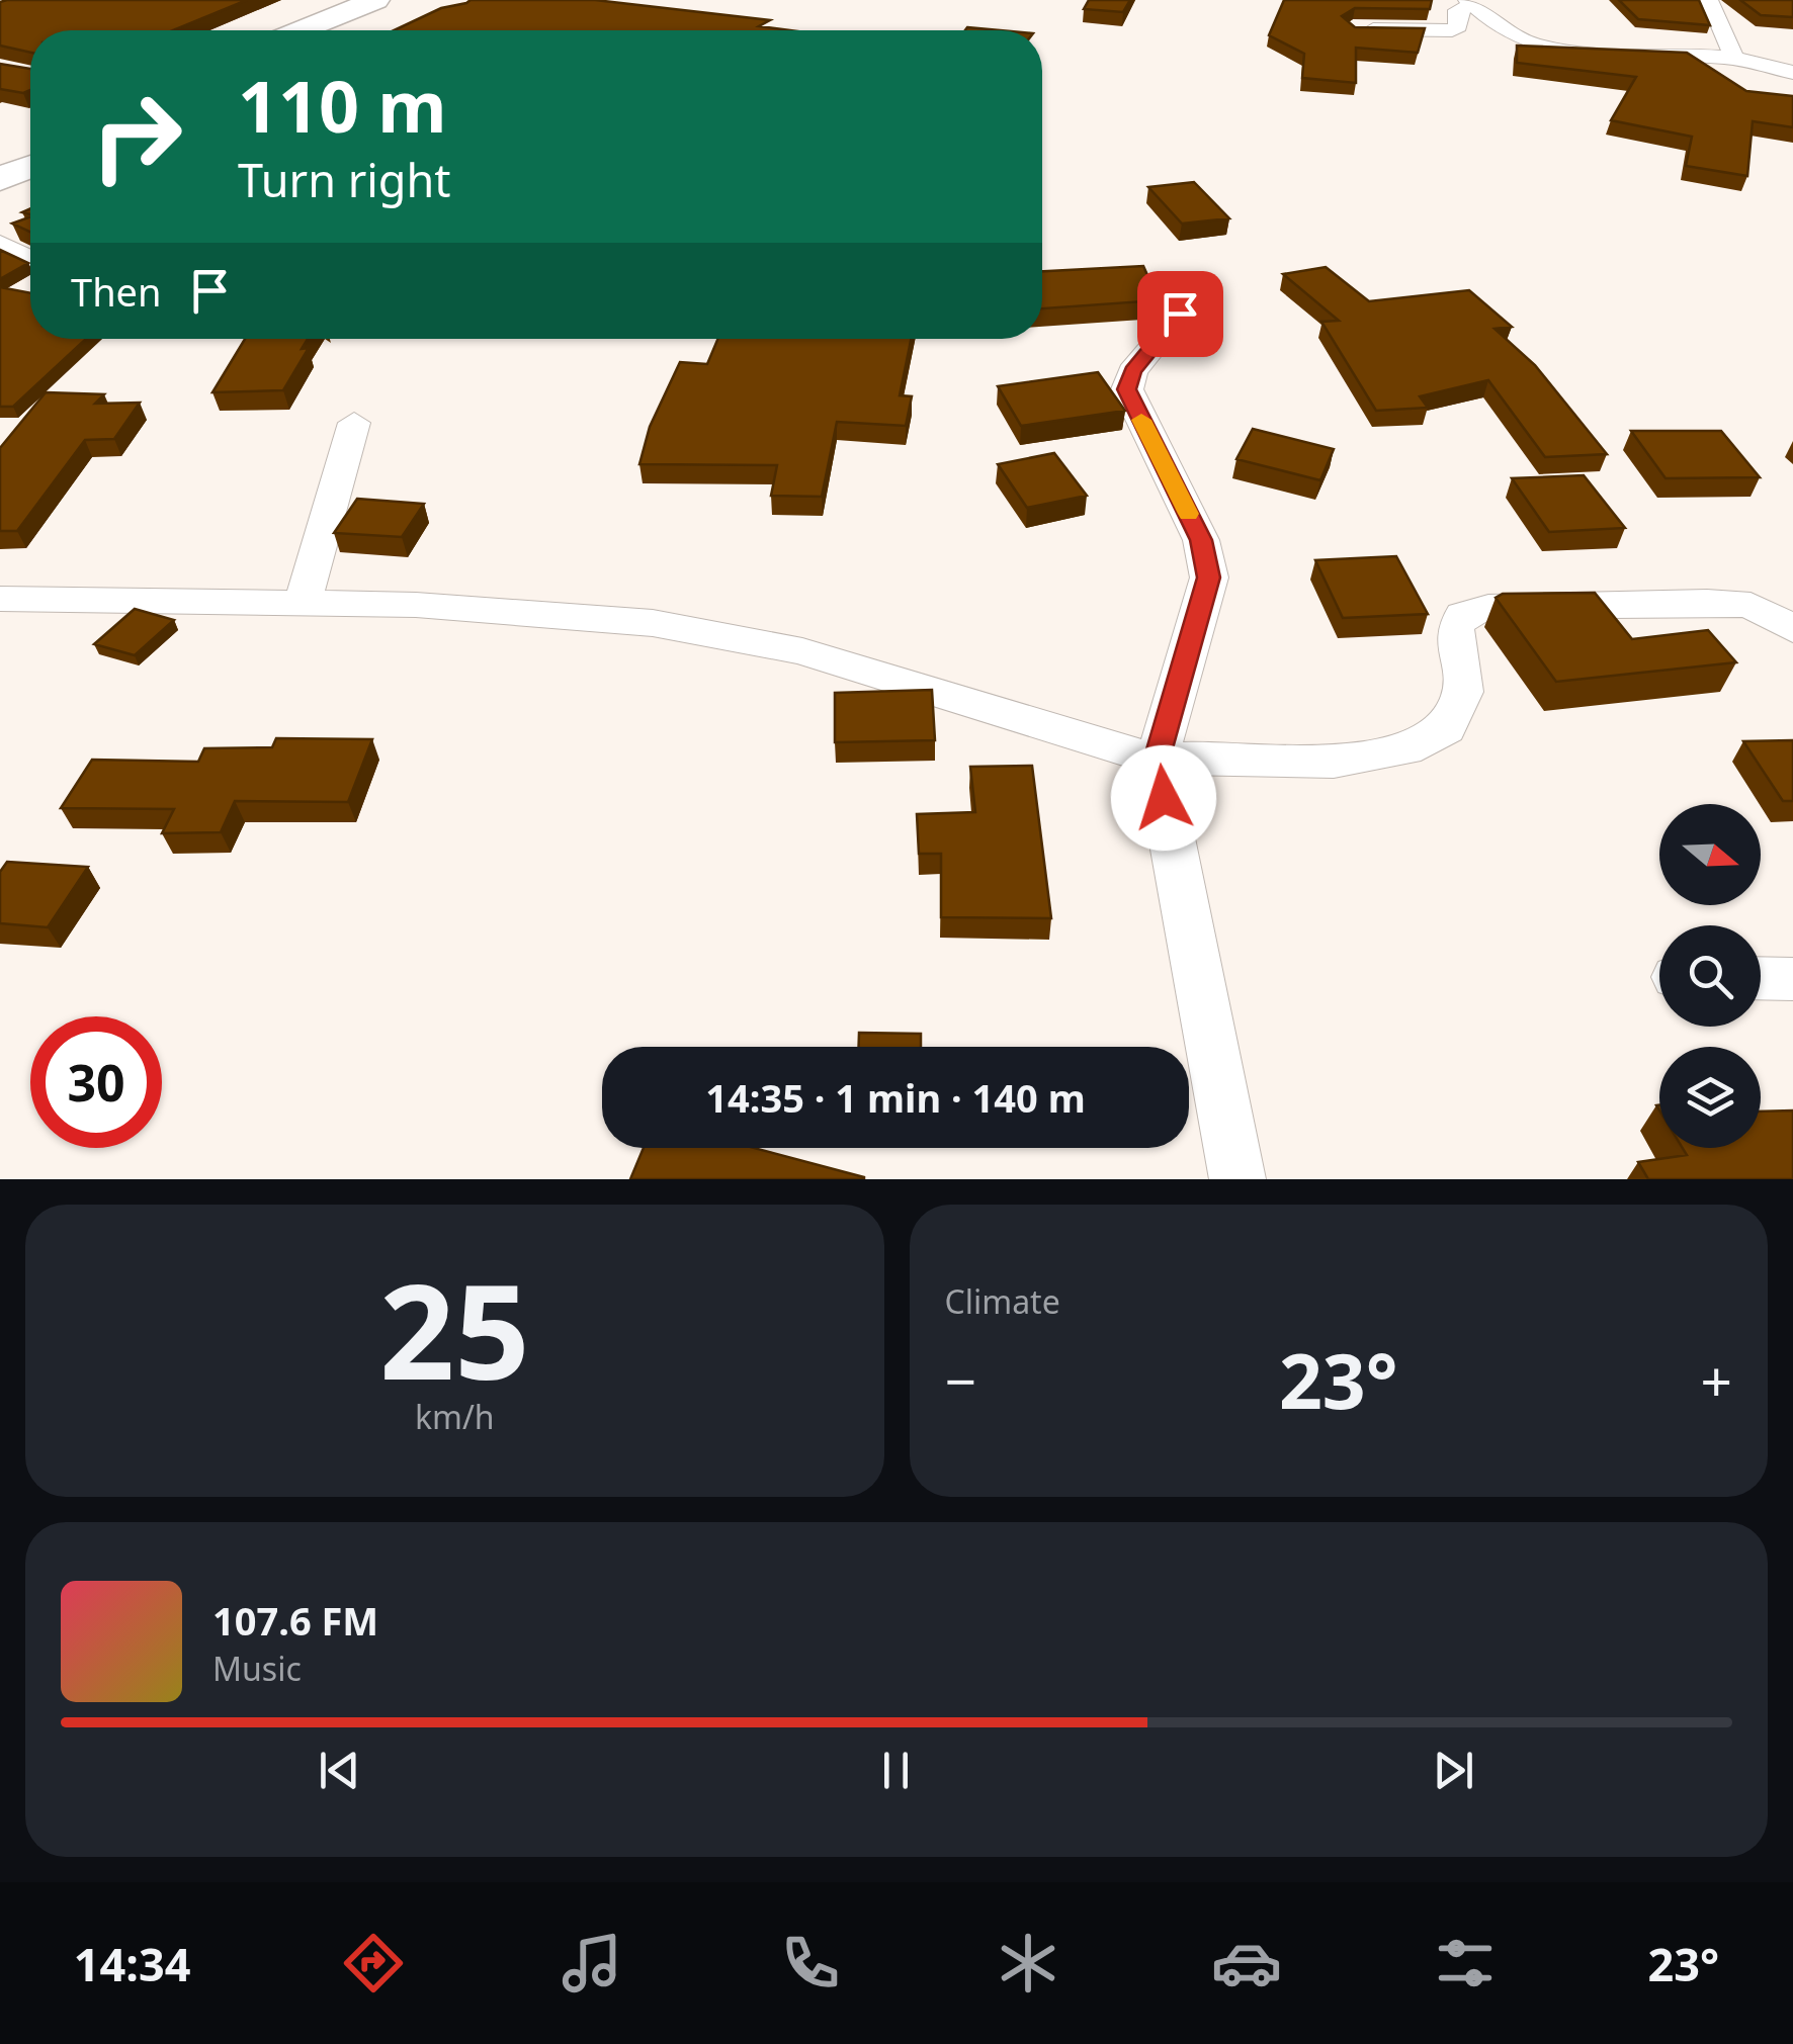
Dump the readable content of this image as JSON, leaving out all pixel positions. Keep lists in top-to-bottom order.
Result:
{
  "north": "right",
  "page": {
    "turn": ["110 m", "Turn right"],
    "then": "Then",
    "limit": "30",
    "trip": "14:35 · 1 min · 140 m",
    "tile": [
      ["25", "km/h"],
      "Climate"
    ],
    "heat": ["−", "23°", "+"],
    "song": ["107.6 FM", "Music"],
    "tabs": ["14:34", "23°"]
  }
}
